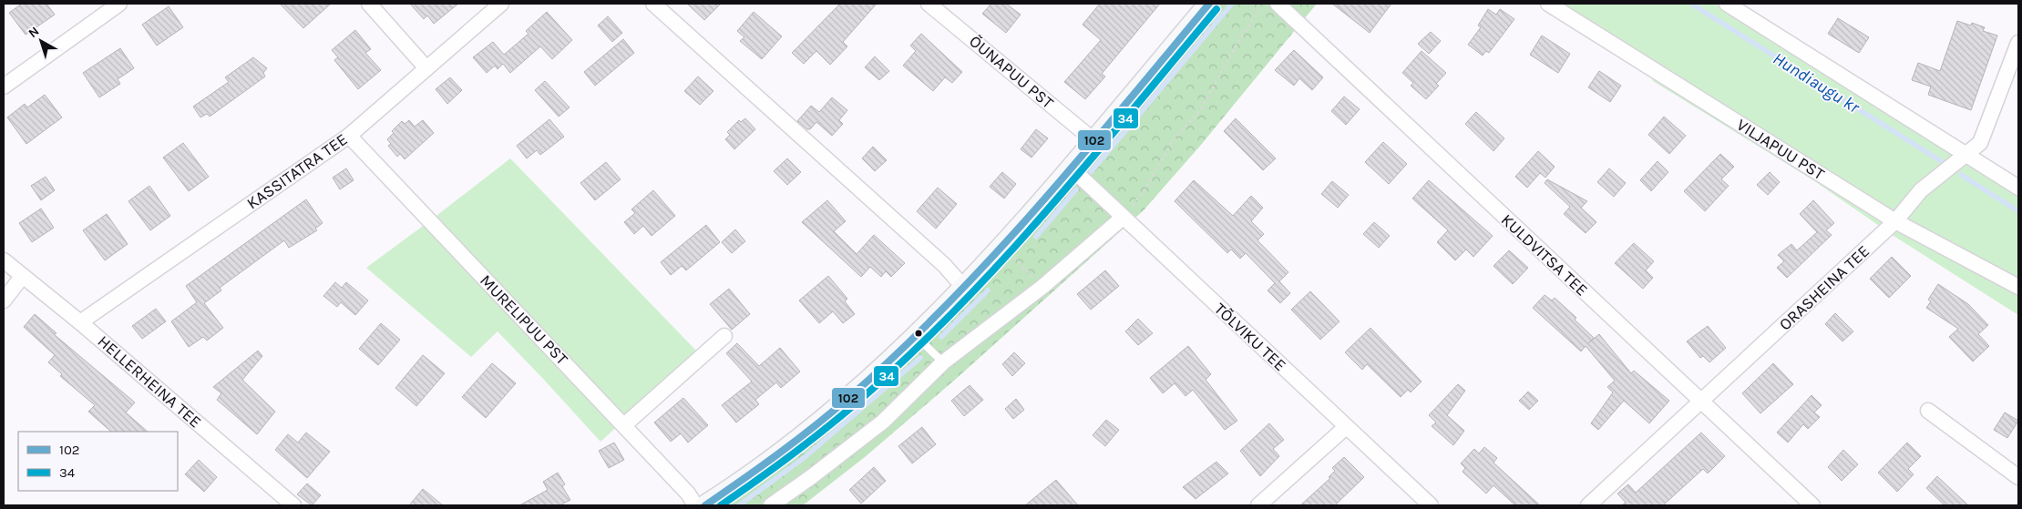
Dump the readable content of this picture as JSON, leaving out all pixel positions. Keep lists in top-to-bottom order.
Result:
{
  "streets": {
    "street": [
      "ÕUNAPUU PST",
      "VILJAPUU PST",
      "KASSITATRA TEE",
      "KULDVITSA TEE",
      "ORASHEINA TEE",
      "MURELIPUU PST",
      "TÕLVIKU TEE",
      "HELLERHEINA TEE"
    ]
  },
  "crossings": [
    ["VILJAPUU PST", "ORASHEINA TEE"],
    ["KASSITATRA TEE", "MURELIPUU PST"],
    ["KASSITATRA TEE", "HELLERHEINA TEE"],
    ["KULDVITSA TEE", "ORASHEINA TEE"]
  ],
  "water": ["Hundiaugu kr"],
  "lines": ["transit line 102", "transit line 34"],
  "legend": ["102", "34"],
  "north": "top left"
}
